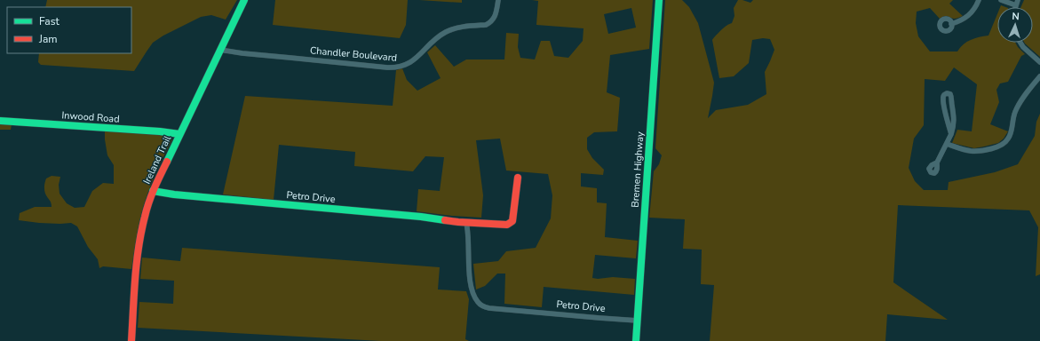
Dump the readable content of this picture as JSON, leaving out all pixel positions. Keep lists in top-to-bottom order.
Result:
{
  "streets": {
    "street": [
      "Chandler Boulevard",
      "Inwood Road",
      "Ireland Trail",
      "Bremen Highway",
      "Petro Drive"
    ]
  },
  "crossings": [
    ["Chandler Boulevard", "Ireland Trail"],
    ["Inwood Road", "Ireland Trail"],
    ["Ireland Trail", "Petro Drive"],
    ["Bremen Highway", "Petro Drive"]
  ],
  "legend": ["Fast", "Jam"],
  "north": "top"
}
